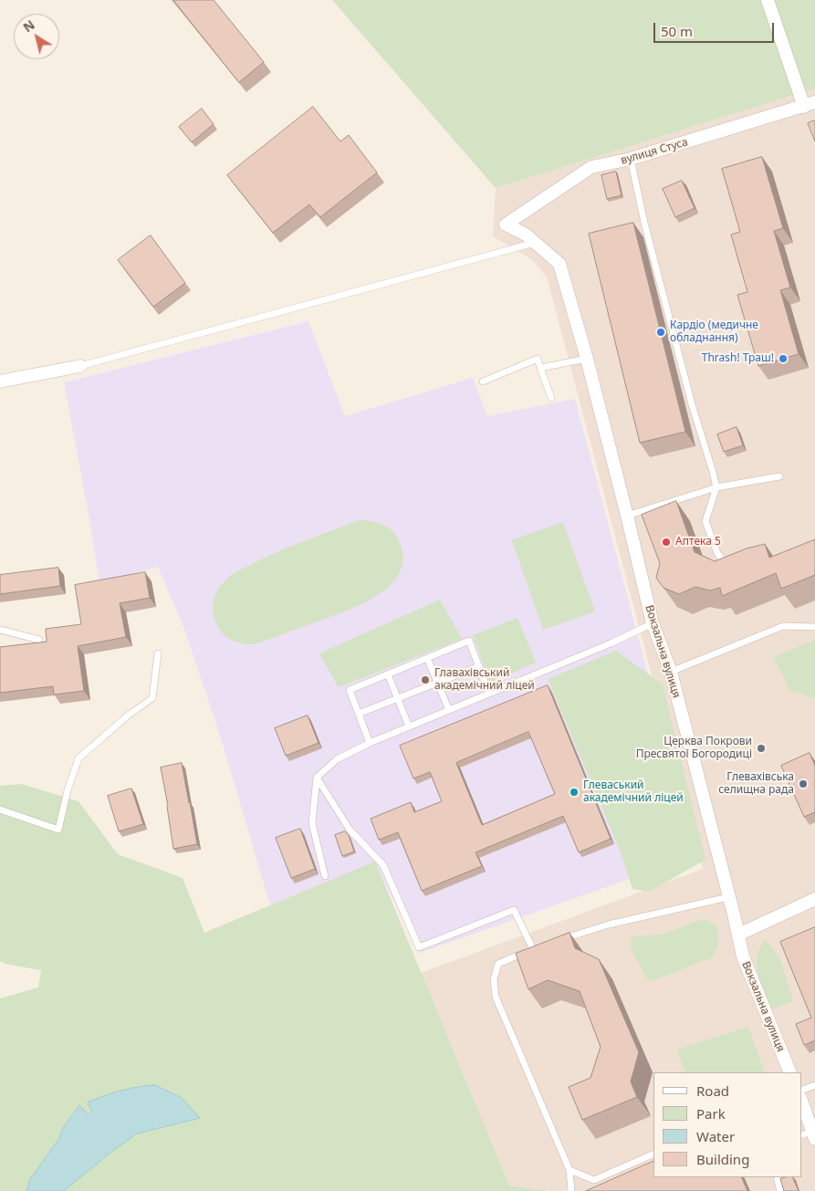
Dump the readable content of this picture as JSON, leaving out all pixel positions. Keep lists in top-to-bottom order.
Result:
{
  "streets": {
    "street": ["вулиця Стуса", "Вокзальна вулиця"]
  },
  "crossings": [
    ["вулиця Стуса", "Вокзальна вулиця"]
  ],
  "places": [
    "Кардіо (медичне обладнання)",
    "Thrash! Траш!",
    "Аптека 5",
    "Главахівський академічний ліцей",
    "Церква Покрови Пресвятої Богородиці",
    "Глевахівська селищна рада",
    "Глеваський академічний ліцей"
  ],
  "legend": [
    "Road",
    "Park",
    "Water",
    "Building"
  ],
  "scale_bar": "50 m",
  "north": "top left"
}
